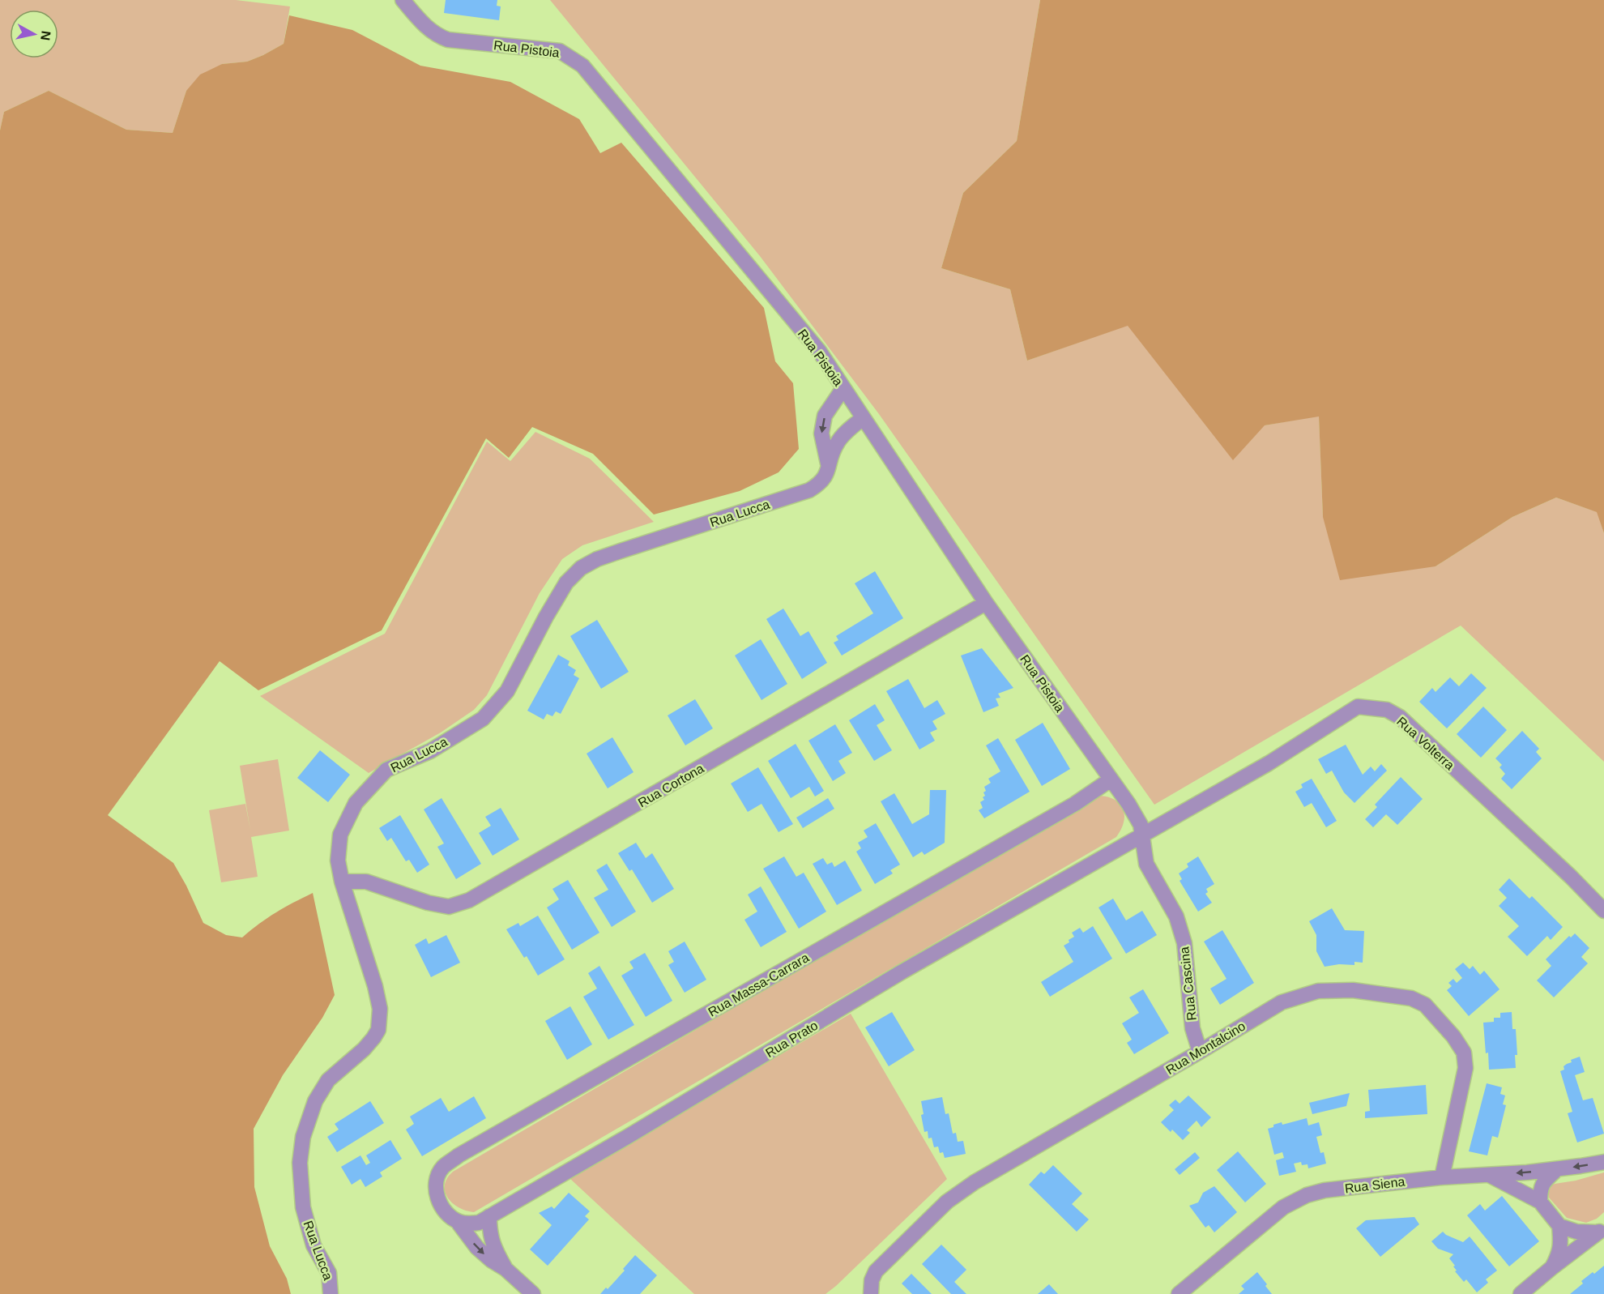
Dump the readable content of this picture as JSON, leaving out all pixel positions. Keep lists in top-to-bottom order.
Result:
{
  "streets": {
    "street": [
      "Rua Pistoia",
      "Rua Lucca",
      "Rua Volterra",
      "Rua Cortona",
      "Rua Cascina",
      "Rua Massa-Carrara",
      "Rua Prato",
      "Rua Montalcino",
      "Rua Siena"
    ]
  },
  "crossings": [
    ["Rua Pistoia", "Rua Lucca"],
    ["Rua Pistoia", "Rua Volterra"],
    ["Rua Pistoia", "Rua Cortona"],
    ["Rua Pistoia", "Rua Cascina"],
    ["Rua Pistoia", "Rua Massa-Carrara"],
    ["Rua Pistoia", "Rua Prato"],
    ["Rua Lucca", "Rua Cortona"],
    ["Rua Volterra", "Rua Cascina"],
    ["Rua Volterra", "Rua Prato"],
    ["Rua Cascina", "Rua Prato"],
    ["Rua Cascina", "Rua Montalcino"],
    ["Rua Massa-Carrara", "Rua Prato"],
    ["Rua Montalcino", "Rua Siena"]
  ],
  "north": "right"
}
